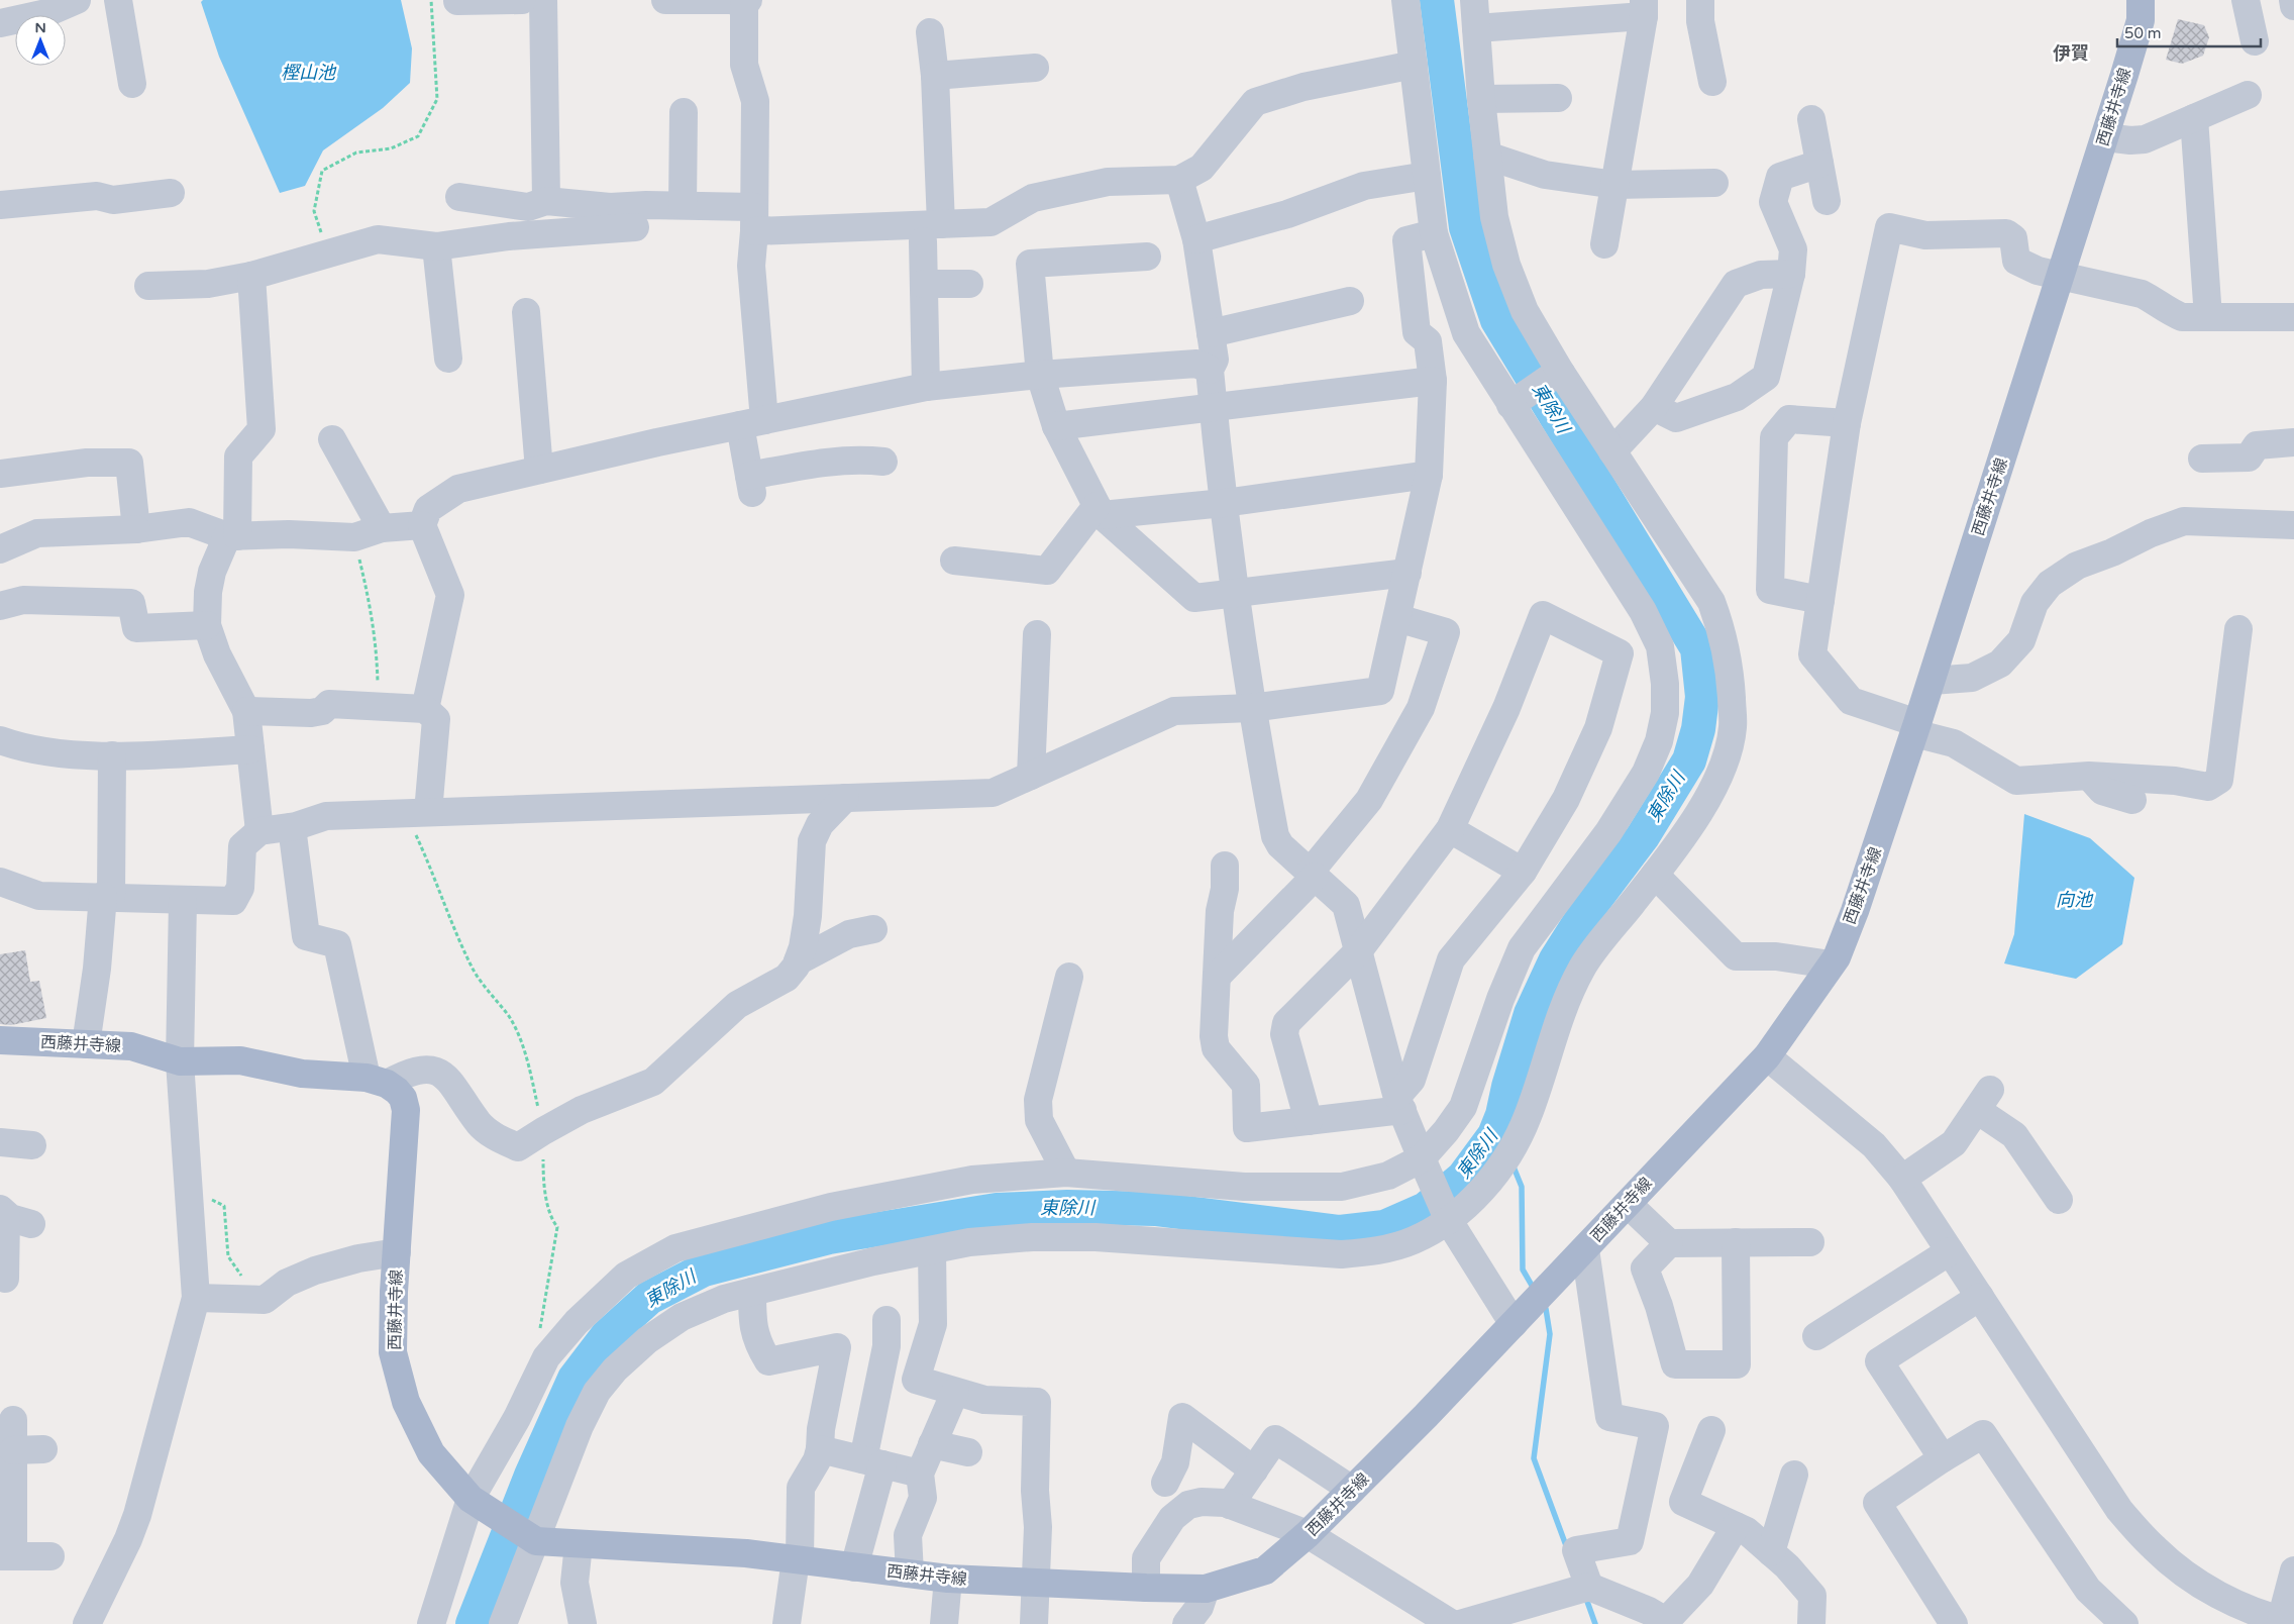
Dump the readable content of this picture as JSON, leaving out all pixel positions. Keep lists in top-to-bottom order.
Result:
{
  "streets": {
    "main road": ["西藤井寺線"]
  },
  "districts": ["伊賀"],
  "water": ["樫山池", "東除川", "向池"],
  "scale_bar": "50 m",
  "north": "top"
}
